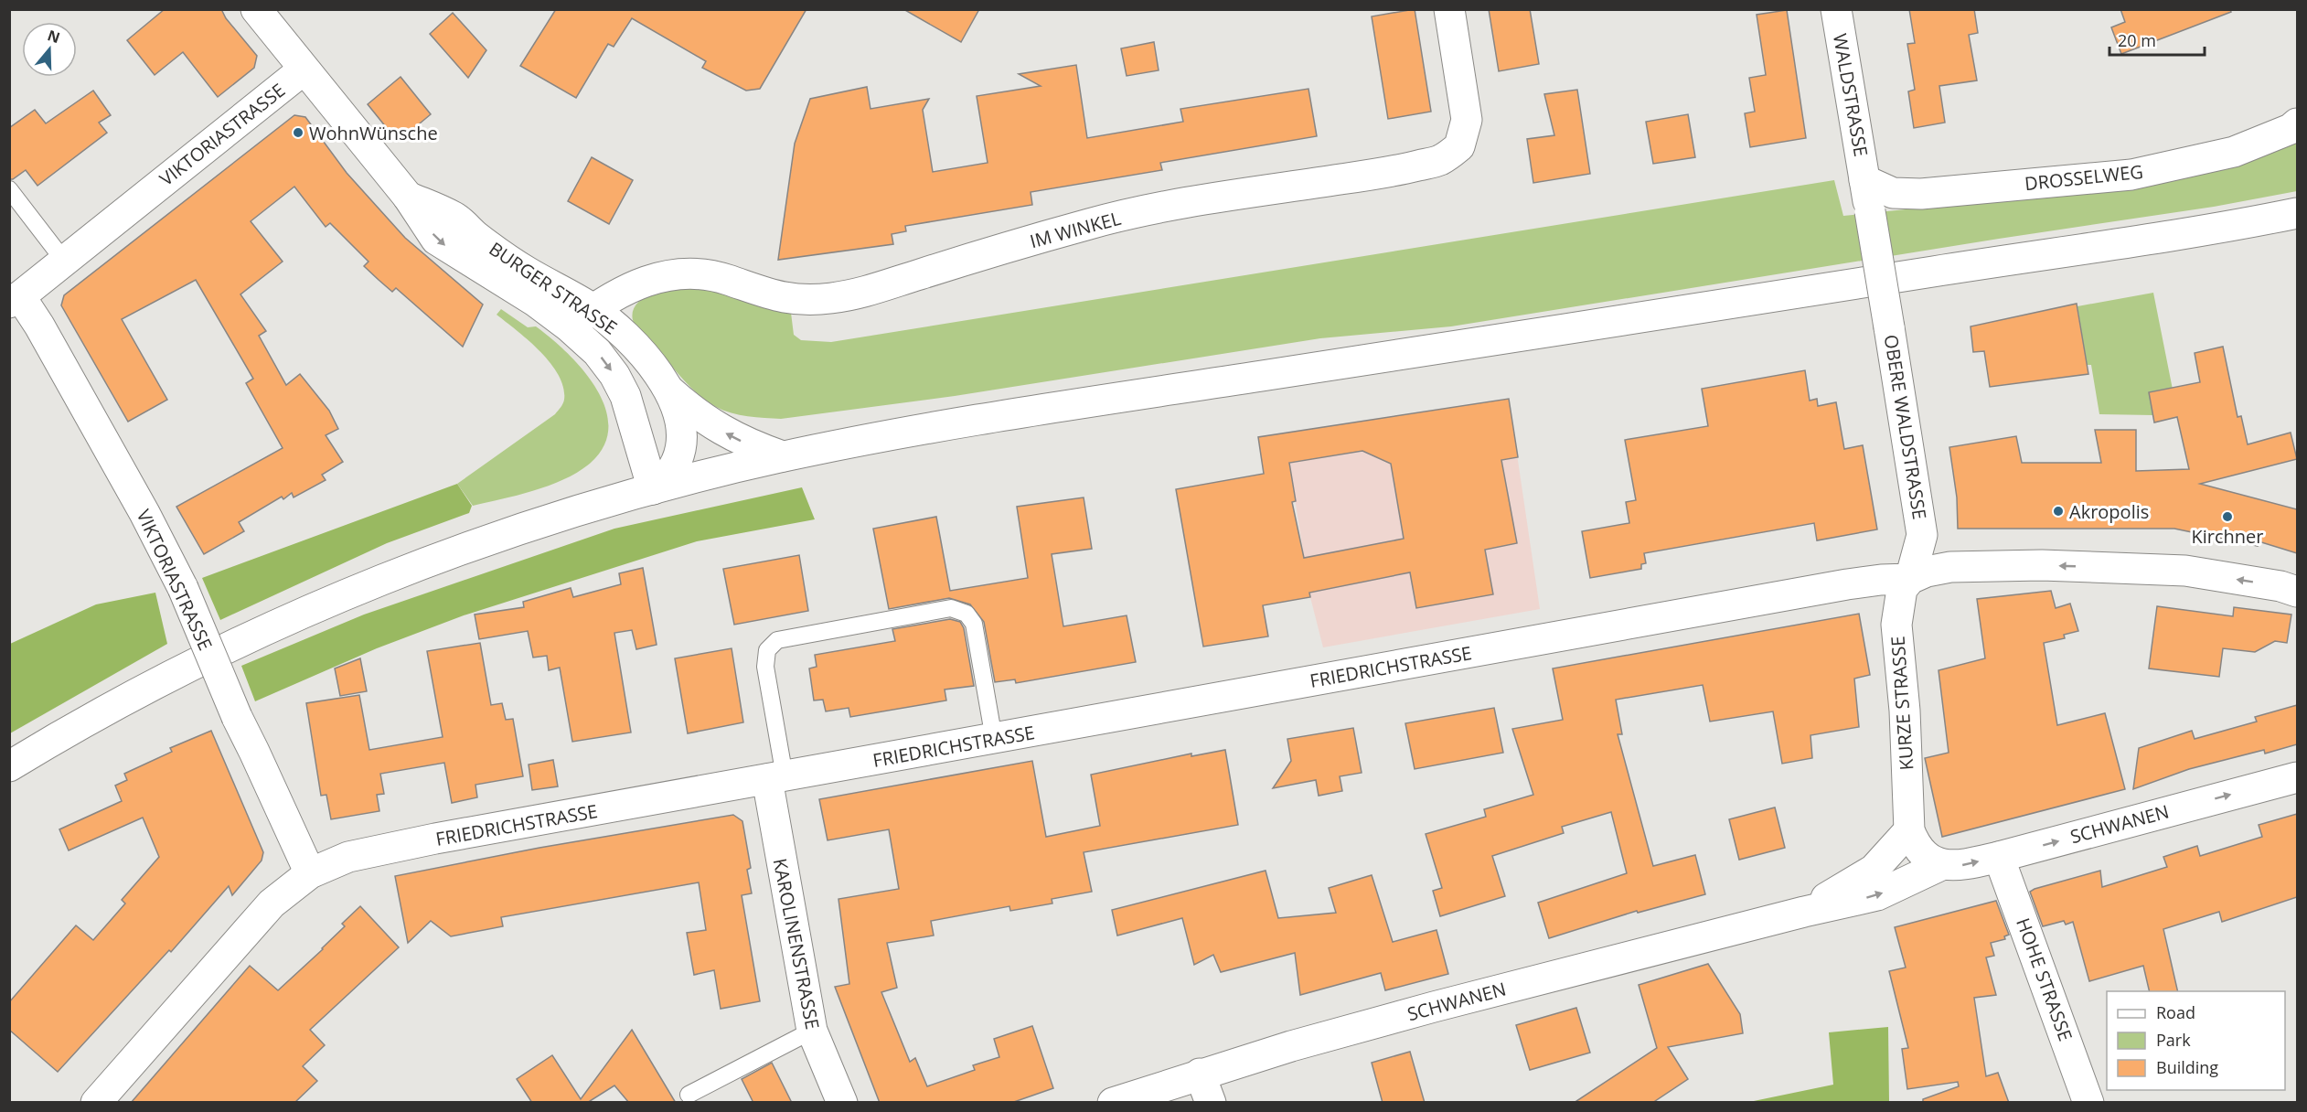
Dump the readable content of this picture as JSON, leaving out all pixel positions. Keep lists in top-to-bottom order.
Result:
{
  "streets": {
    "street": [
      "WALDSTRASSE",
      "VIKTORIASTRASSE",
      "DROSSELWEG",
      "IM WINKEL",
      "BURGER STRASSE",
      "OBERE WALDSTRASSE",
      "FRIEDRICHSTRASSE",
      "KURZE STRASSE",
      "SCHWANEN",
      "KAROLINENSTRASSE",
      "HOHE STRASSE"
    ]
  },
  "crossings": [
    ["WALDSTRASSE", "DROSSELWEG"],
    ["WALDSTRASSE", "OBERE WALDSTRASSE"],
    ["VIKTORIASTRASSE", "BURGER STRASSE"],
    ["VIKTORIASTRASSE", "FRIEDRICHSTRASSE"],
    ["DROSSELWEG", "OBERE WALDSTRASSE"],
    ["IM WINKEL", "BURGER STRASSE"],
    ["OBERE WALDSTRASSE", "FRIEDRICHSTRASSE"],
    ["OBERE WALDSTRASSE", "KURZE STRASSE"],
    ["FRIEDRICHSTRASSE", "KURZE STRASSE"],
    ["FRIEDRICHSTRASSE", "KAROLINENSTRASSE"],
    ["KURZE STRASSE", "SCHWANEN"],
    ["SCHWANEN", "HOHE STRASSE"]
  ],
  "places": ["WohnWünsche", "Akropolis", "Kirchner"],
  "legend": ["Road", "Park", "Building"],
  "scale_bar": "20 m",
  "north": "top"
}
